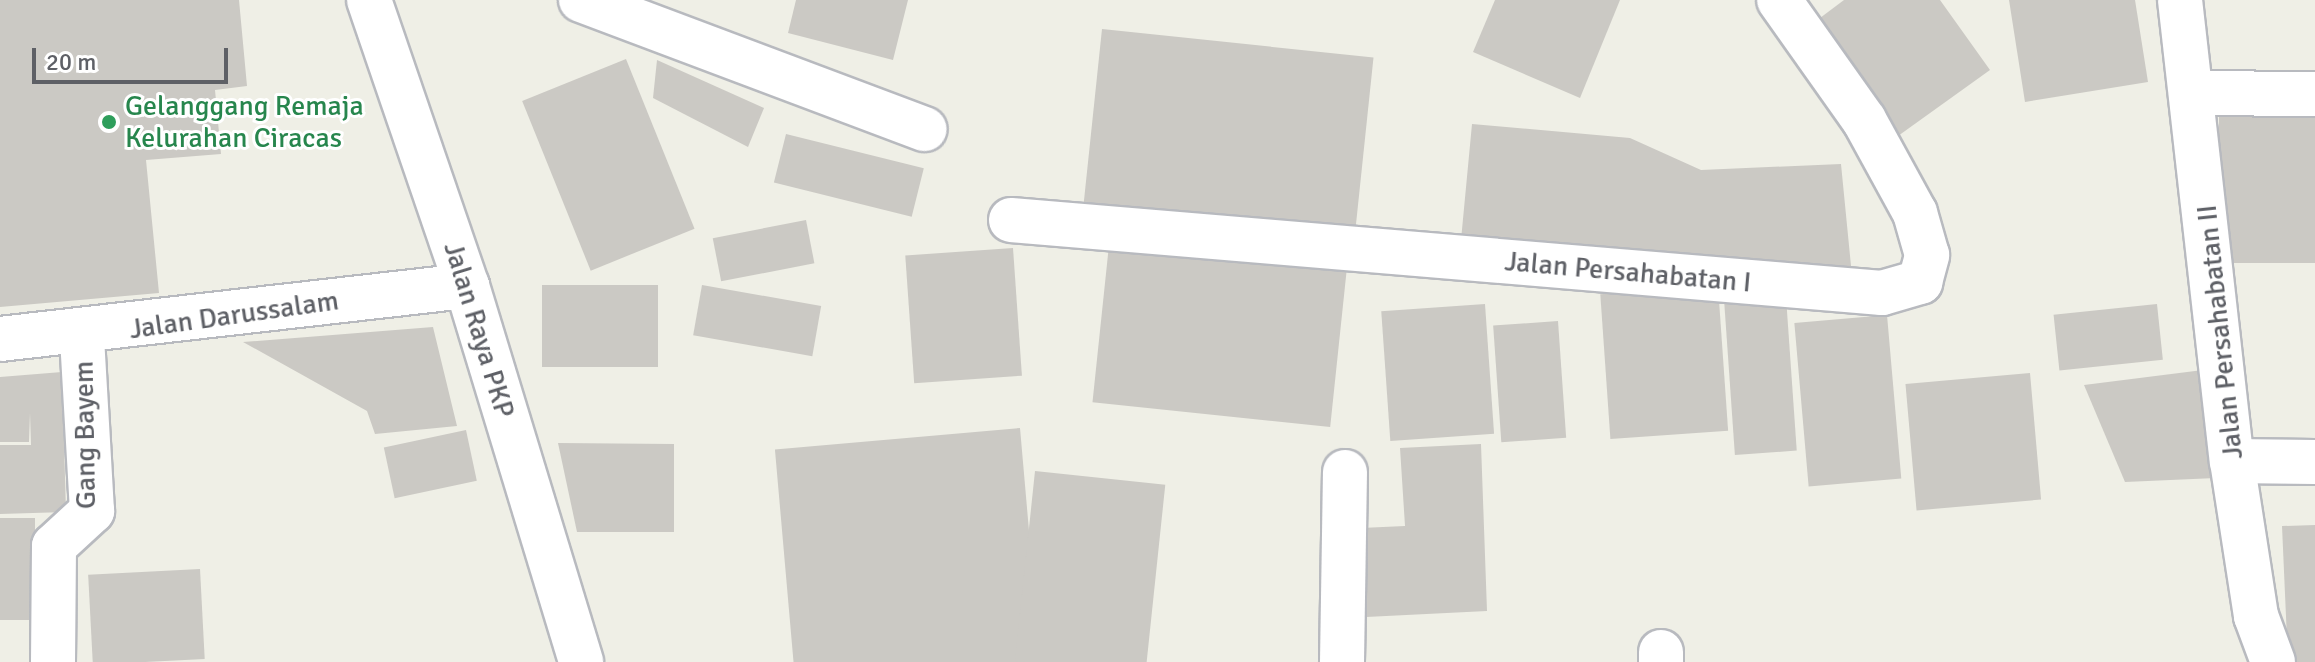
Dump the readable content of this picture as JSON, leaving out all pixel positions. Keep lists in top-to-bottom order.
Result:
{
  "streets": {
    "street": [
      "Jalan Persahabatan I",
      "Jalan Darussalam",
      "Jalan Raya PKP",
      "Jalan Persahabatan II",
      "Gang Bayem"
    ]
  },
  "crossings": [
    ["Jalan Darussalam", "Jalan Raya PKP"],
    ["Jalan Darussalam", "Gang Bayem"]
  ],
  "places": ["Gelanggang Remaja Kelurahan Ciracas"],
  "scale_bar": "20 m"
}
